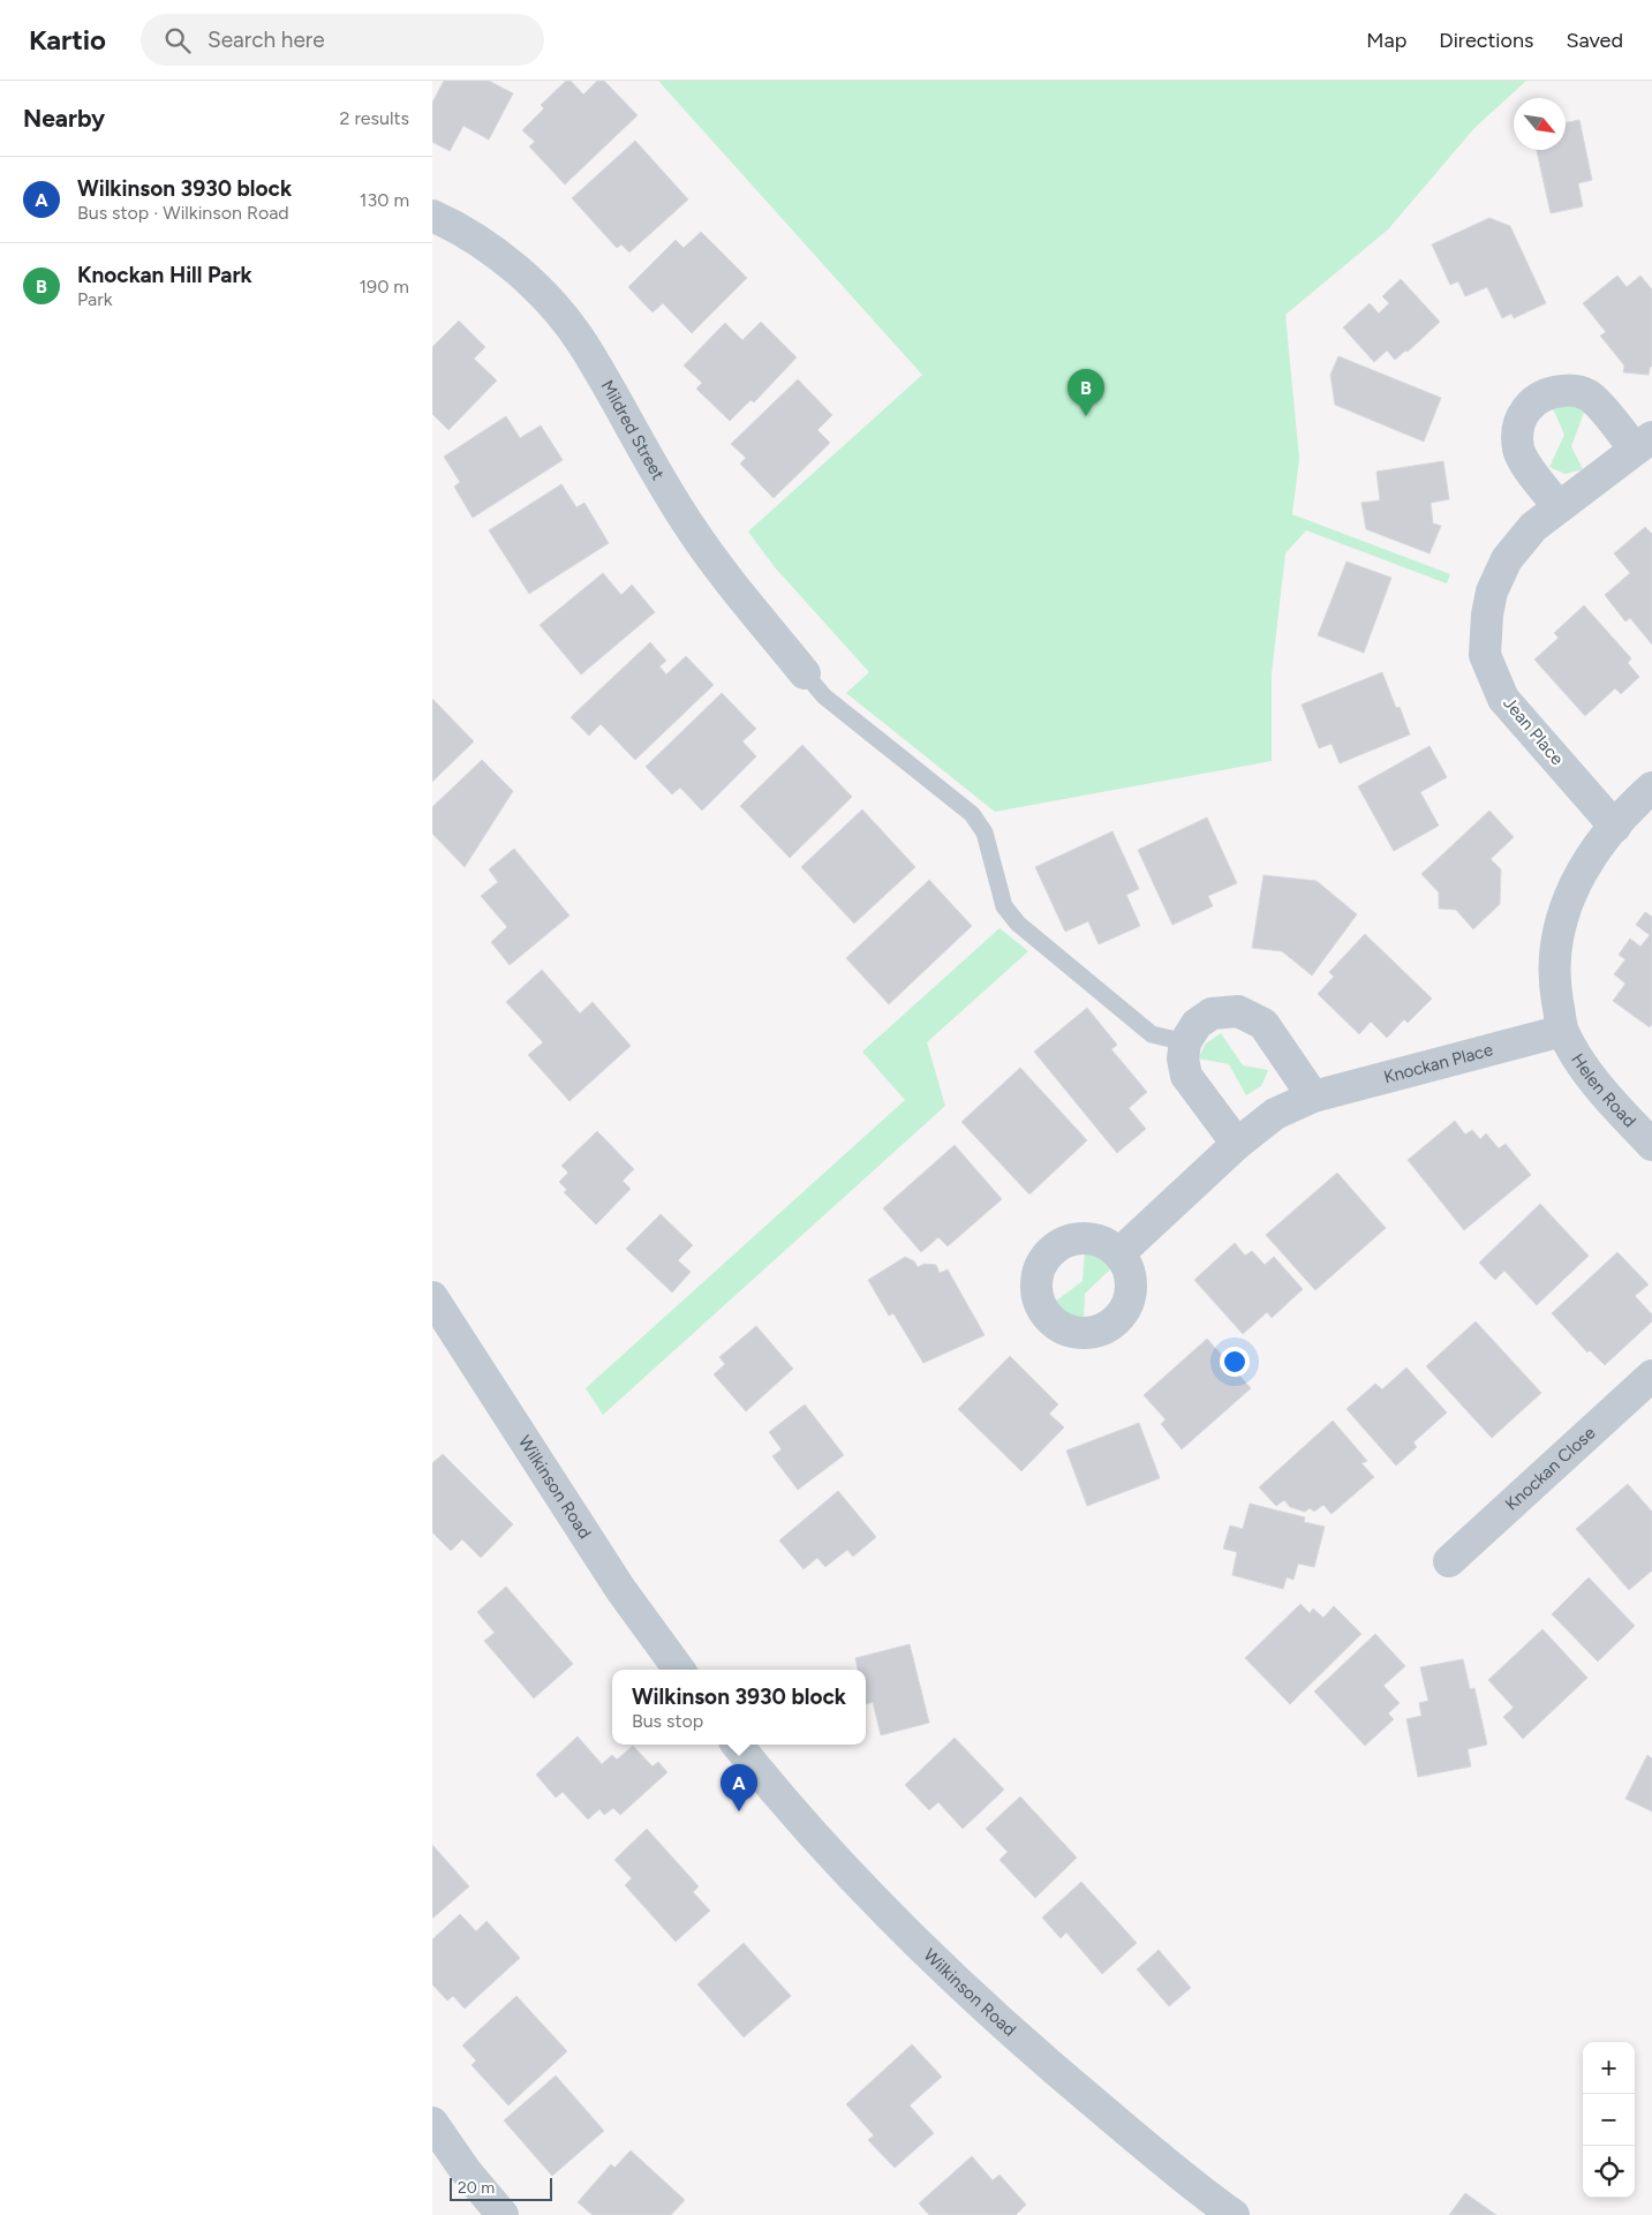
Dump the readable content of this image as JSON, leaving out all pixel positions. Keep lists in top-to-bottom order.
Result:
{
  "streets": {
    "street": [
      "Mildred Street",
      "Jean Place",
      "Knockan Place",
      "Helen Road",
      "Knockan Close",
      "Wilkinson Road"
    ]
  },
  "crossings": [
    ["Jean Place", "Helen Road"],
    ["Knockan Place", "Helen Road"]
  ],
  "scale_bar": "20 m",
  "north": "bottom right",
  "page": {
    "header": "Kartio",
    "search": "Search here",
    "nav": ["Map", "Directions", "Saved"],
    "heading": ["Nearby", "2 results"],
    "list": [
      {
        "mark": "A",
        "name": "Wilkinson 3930 block",
        "note": "Bus stop · Wilkinson Road",
        "value": "130 m"
      },
      {
        "mark": "B",
        "name": "Knockan Hill Park",
        "note": "Park",
        "value": "190 m"
      }
    ],
    "pins": ["B", "A"],
    "popup": ["Wilkinson 3930 block", "Bus stop"],
    "map_buttons": ["+", "−"],
    "scale": "20 m"
  }
}
